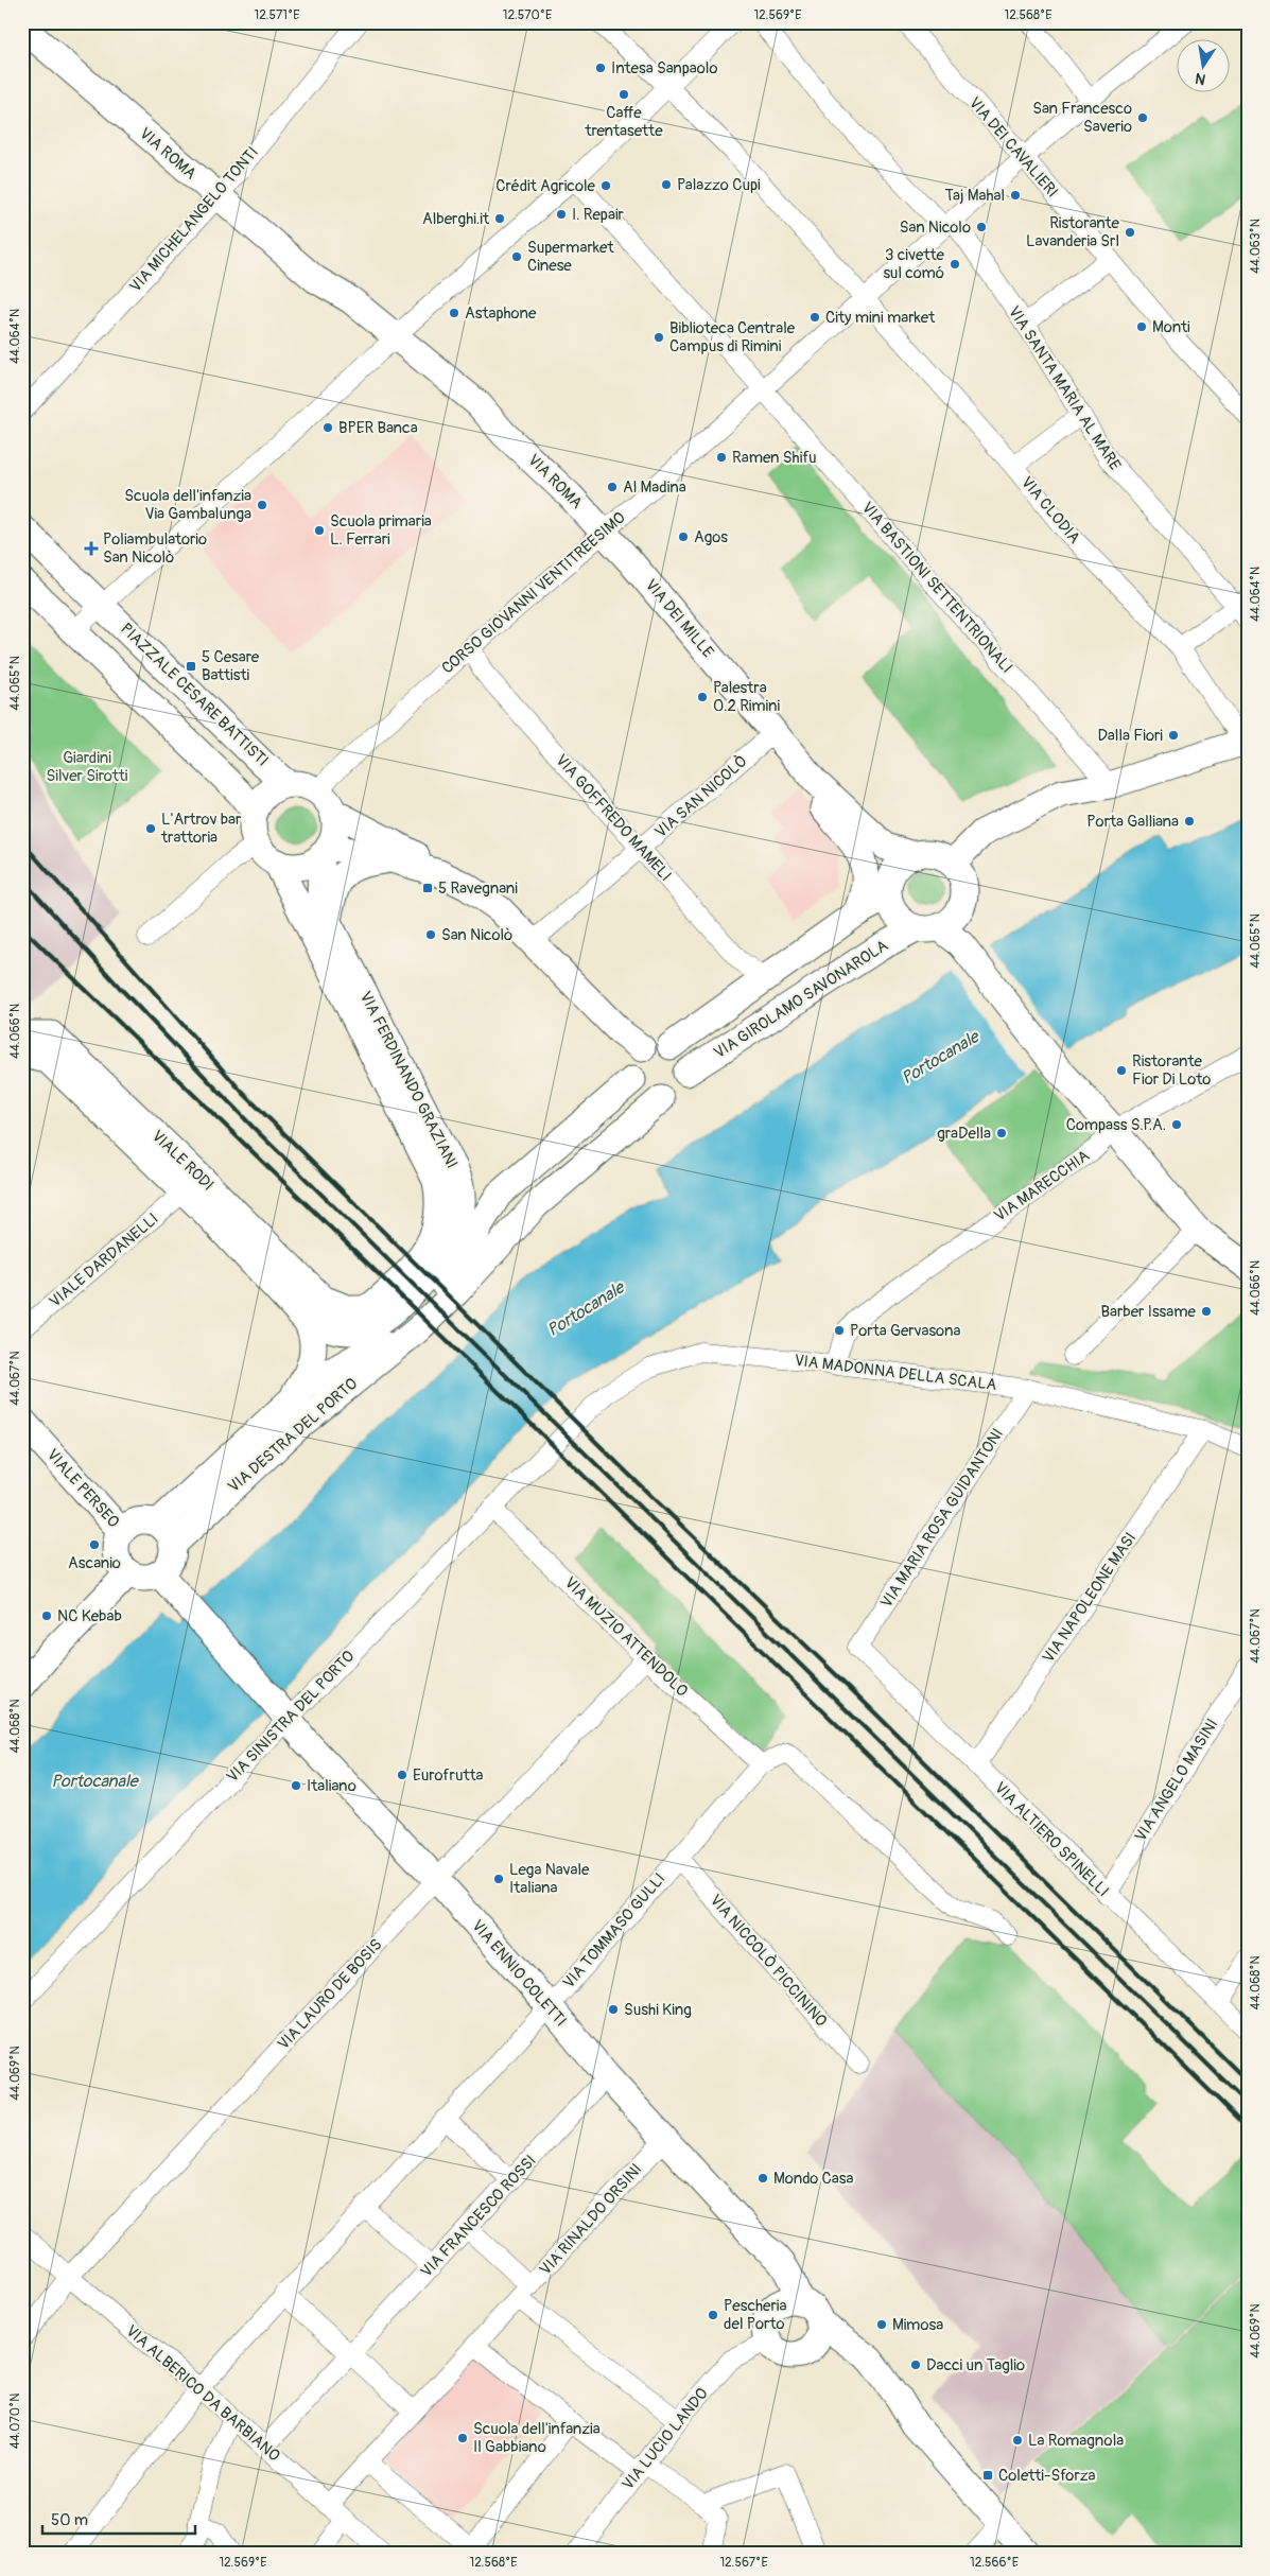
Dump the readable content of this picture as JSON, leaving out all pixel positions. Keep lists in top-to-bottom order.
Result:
{
  "streets": {
    "street": [
      "VIA DEI CAVALIERI",
      "VIA ROMA",
      "VIA MICHELANGELO TONTI",
      "VIA SANTA MARIA AL MARE",
      "VIA CLODIA",
      "VIA BASTIONI SETTENTRIONALI",
      "CORSO GIOVANNI VENTITREESIMO",
      "VIA DEI MILLE",
      "PIAZZALE CESARE BATTISTI",
      "VIA SAN NICOLÒ",
      "VIA GOFFREDO MAMELI",
      "VIA GIROLAMO SAVONAROLA",
      "VIA FERDINANDO GRAZIANI",
      "VIALE RODI",
      "VIA MARECCHIA",
      "VIALE DARDANELLI",
      "VIA MADONNA DELLA SCALA",
      "VIA DESTRA DEL PORTO",
      "VIALE PERSEO",
      "VIA MARIA ROSA GUIDANTONI",
      "VIA NAPOLEONE MASI",
      "VIA MUZIO ATTENDOLO",
      "VIA SINISTRA DEL PORTO",
      "VIA ANGELO MASINI",
      "VIA ALTIERO SPINELLI",
      "VIA TOMMASO GULLI",
      "VIA NICCOLÒ PICCININO",
      "VIA ENNIO COLETTI",
      "VIA LAURO DE BOSIS",
      "VIA FRANCESCO ROSSI",
      "VIA RINALDO ORSINI",
      "VIA ALBERICO DA BARBIANO",
      "VIA LUCIO LANDO"
    ]
  },
  "crossings": [
    ["VIA DEI CAVALIERI", "CORSO GIOVANNI VENTITREESIMO"],
    ["VIA ROMA", "VIA MICHELANGELO TONTI"],
    ["VIA ROMA", "CORSO GIOVANNI VENTITREESIMO"],
    ["VIA ROMA", "VIA DEI MILLE"],
    ["VIA SANTA MARIA AL MARE", "CORSO GIOVANNI VENTITREESIMO"],
    ["VIA CLODIA", "CORSO GIOVANNI VENTITREESIMO"],
    ["VIA BASTIONI SETTENTRIONALI", "CORSO GIOVANNI VENTITREESIMO"],
    ["CORSO GIOVANNI VENTITREESIMO", "VIA DEI MILLE"],
    ["CORSO GIOVANNI VENTITREESIMO", "PIAZZALE CESARE BATTISTI"],
    ["CORSO GIOVANNI VENTITREESIMO", "VIA GOFFREDO MAMELI"],
    ["CORSO GIOVANNI VENTITREESIMO", "VIA FERDINANDO GRAZIANI"],
    ["VIA DEI MILLE", "VIA SAN NICOLÒ"],
    ["VIA DEI MILLE", "VIA GIROLAMO SAVONAROLA"],
    ["PIAZZALE CESARE BATTISTI", "VIA FERDINANDO GRAZIANI"],
    ["VIA SAN NICOLÒ", "VIA GOFFREDO MAMELI"],
    ["VIA GOFFREDO MAMELI", "VIA GIROLAMO SAVONAROLA"],
    ["VIA FERDINANDO GRAZIANI", "VIALE RODI"],
    ["VIALE RODI", "VIALE DARDANELLI"],
    ["VIA MARECCHIA", "VIA MADONNA DELLA SCALA"],
    ["VIA MADONNA DELLA SCALA", "VIA MARIA ROSA GUIDANTONI"],
    ["VIA MADONNA DELLA SCALA", "VIA NAPOLEONE MASI"],
    ["VIA MADONNA DELLA SCALA", "VIA SINISTRA DEL PORTO"],
    ["VIA DESTRA DEL PORTO", "VIALE PERSEO"],
    ["VIA DESTRA DEL PORTO", "VIA ENNIO COLETTI"],
    ["VIALE PERSEO", "VIA ENNIO COLETTI"],
    ["VIA MARIA ROSA GUIDANTONI", "VIA ALTIERO SPINELLI"],
    ["VIA NAPOLEONE MASI", "VIA ALTIERO SPINELLI"],
    ["VIA MUZIO ATTENDOLO", "VIA SINISTRA DEL PORTO"],
    ["VIA MUZIO ATTENDOLO", "VIA TOMMASO GULLI"],
    ["VIA MUZIO ATTENDOLO", "VIA LAURO DE BOSIS"],
    ["VIA SINISTRA DEL PORTO", "VIA ENNIO COLETTI"],
    ["VIA ANGELO MASINI", "VIA ALTIERO SPINELLI"],
    ["VIA TOMMASO GULLI", "VIA NICCOLÒ PICCININO"],
    ["VIA TOMMASO GULLI", "VIA ENNIO COLETTI"],
    ["VIA TOMMASO GULLI", "VIA ALBERICO DA BARBIANO"],
    ["VIA ENNIO COLETTI", "VIA LAURO DE BOSIS"],
    ["VIA ENNIO COLETTI", "VIA FRANCESCO ROSSI"],
    ["VIA ENNIO COLETTI", "VIA RINALDO ORSINI"],
    ["VIA ENNIO COLETTI", "VIA LUCIO LANDO"],
    ["VIA LAURO DE BOSIS", "VIA ALBERICO DA BARBIANO"],
    ["VIA FRANCESCO ROSSI", "VIA ALBERICO DA BARBIANO"],
    ["VIA RINALDO ORSINI", "VIA ALBERICO DA BARBIANO"]
  ],
  "water": ["Portocanale"],
  "parks": ["Giardini Silver Sirotti"],
  "places": {
    "other": [
      "Intesa Sanpaolo",
      "Caffe trentasette",
      "San Francesco Saverio",
      "Palazzo Cupi",
      "Crédit Agricole",
      "Taj Mahal",
      "I. Repair",
      "Alberghi.it",
      "San Nicolo",
      "Ristorante Lavanderia Srl",
      "Supermarket Cinese",
      "3 civette sul comó",
      "Astaphone",
      "City mini market",
      "Monti",
      "Biblioteca Centrale Campus di Rimini",
      "BPER Banca",
      "Ramen Shifu",
      "Al Madina",
      "Scuola dell'infanzia Via Gambalunga",
      "Scuola primaria L. Ferrari",
      "Agos",
      "Palestra 0.2 Rimini",
      "Dalla Fiori",
      "Porta Galliana",
      "L'Artrov bar trattoria",
      "San Nicolò",
      "Ristorante Fior Di Loto",
      "Compass S.P.A.",
      "graDella",
      "Barber Issame",
      "Porta Gervasona",
      "Ascanio",
      "NC Kebab",
      "Eurofrutta",
      "Italiano",
      "Lega Navale Italiana",
      "Sushi King",
      "Mondo Casa",
      "Pescheria del Porto",
      "Mimosa",
      "Dacci un Taglio",
      "Scuola dell'infanzia Il Gabbiano",
      "La Romagnola"
    ],
    "health": ["Poliambulatorio San Nicolò"],
    "transit": ["5 Cesare Battisti", "5 Ravegnani", "Coletti-Sforza"]
  },
  "scale_bar": "50 m",
  "north": "bottom",
  "coordinates": [
    "12.571°E",
    "12.570°E",
    "12.569°E",
    "12.568°E",
    "44.063°N",
    "44.064°N",
    "44.065°N",
    "44.066°N",
    "44.067°N",
    "44.068°N",
    "44.069°N",
    "44.070°N",
    "12.567°E",
    "12.566°E"
  ]
}
